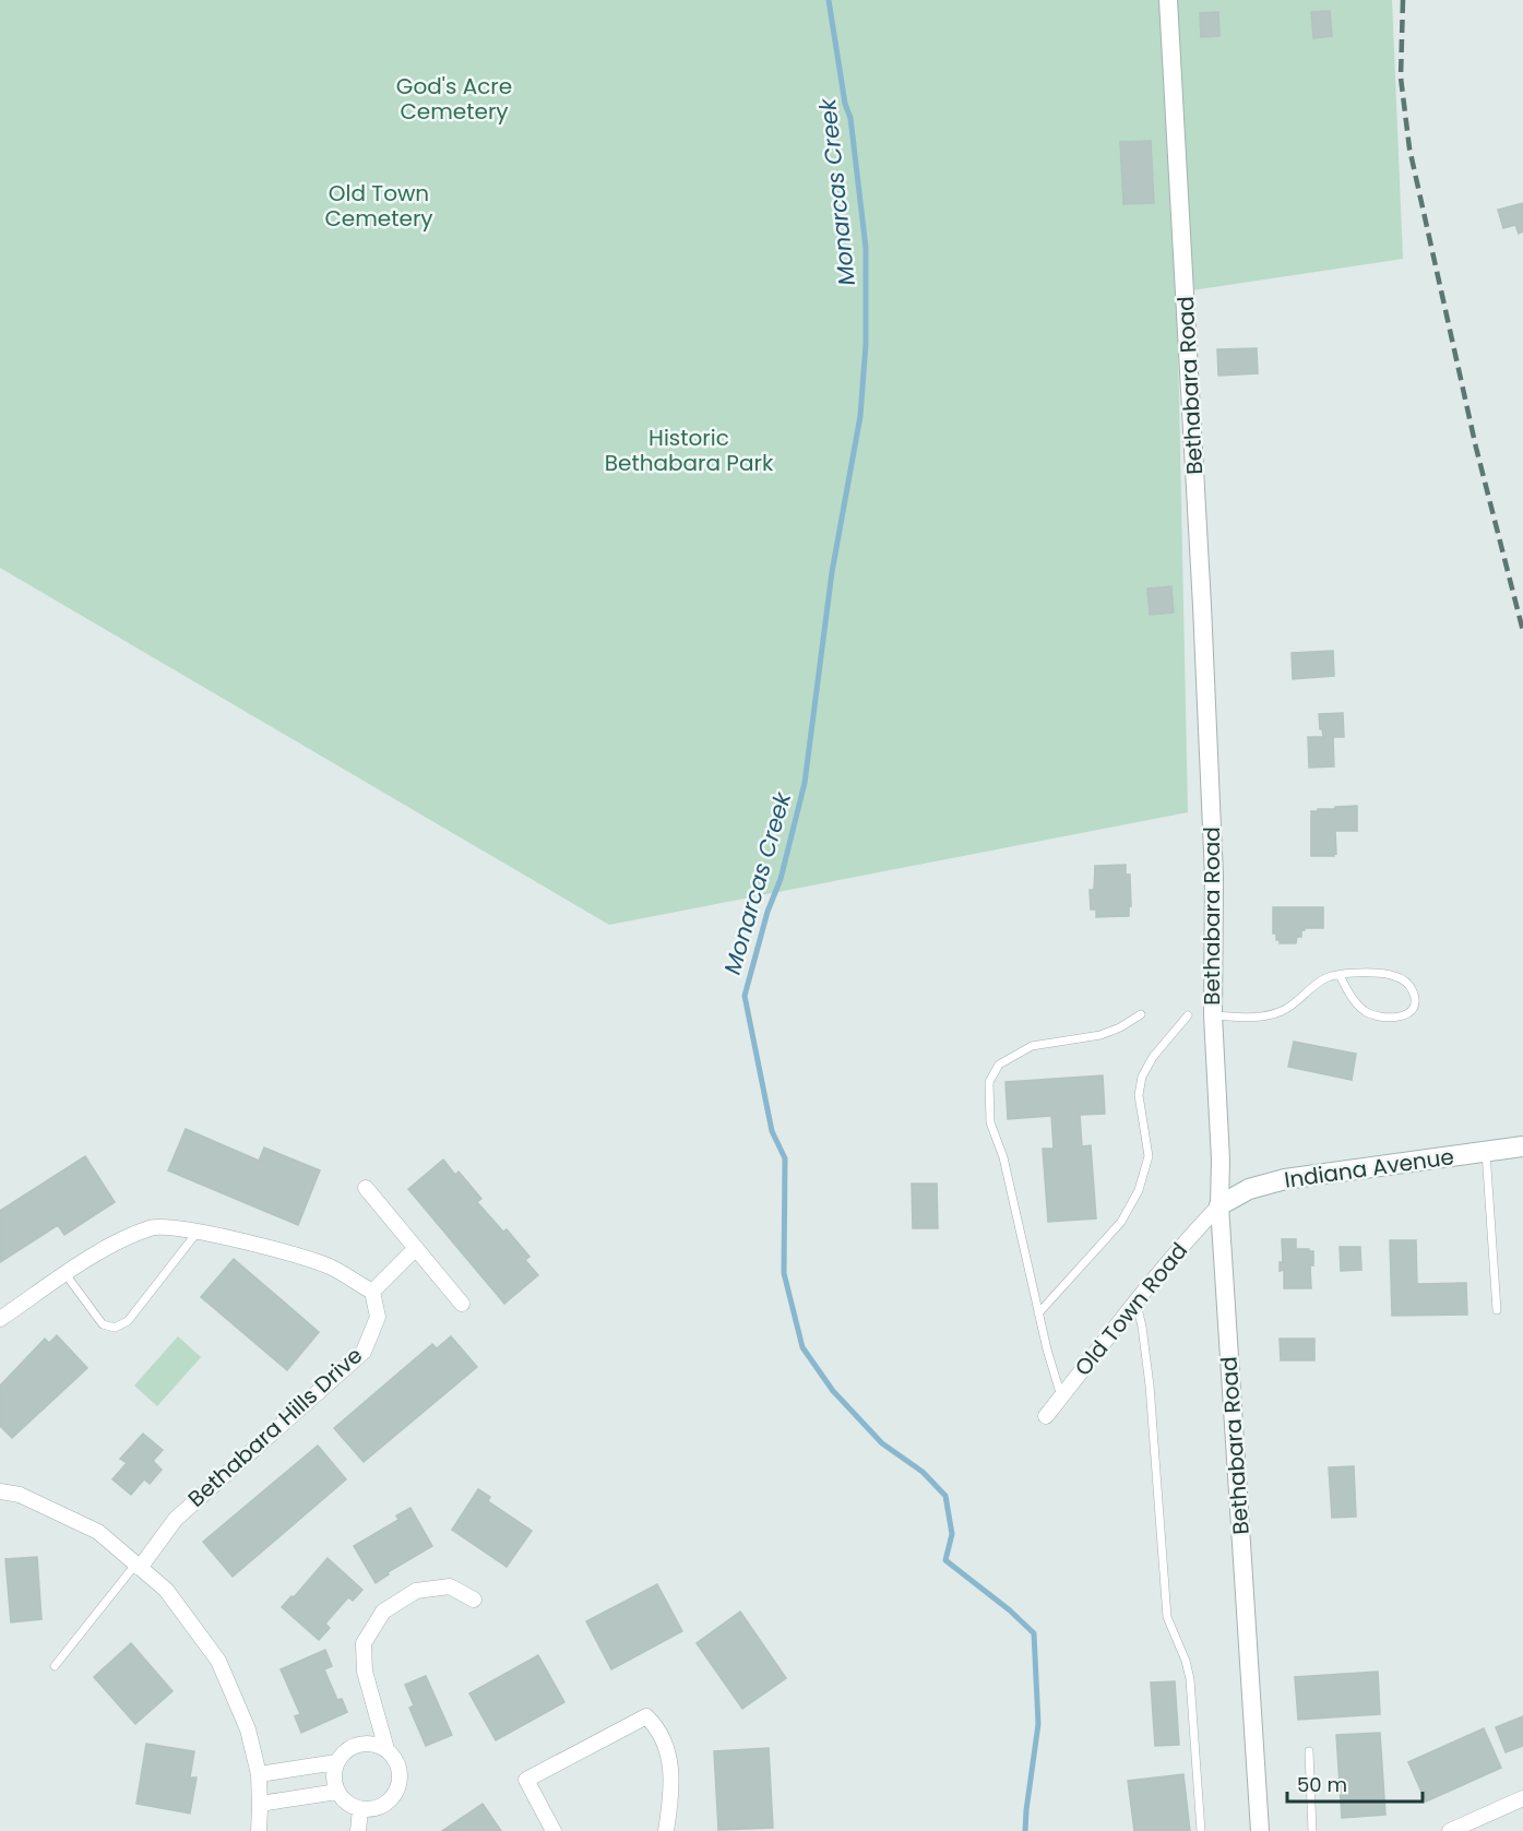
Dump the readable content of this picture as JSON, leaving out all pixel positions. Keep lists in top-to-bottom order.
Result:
{
  "streets": {
    "main road": ["Indiana Avenue"],
    "street": ["Bethabara Road", "Old Town Road", "Bethabara Hills Drive"]
  },
  "crossings": [
    ["Bethabara Road", "Indiana Avenue"],
    ["Bethabara Road", "Old Town Road"],
    ["Indiana Avenue", "Old Town Road"]
  ],
  "water": ["Monarcas Creek"],
  "parks": ["God's Acre Cemetery", "Old Town Cemetery", "Historic Bethabara Park"],
  "scale_bar": "50 m"
}
